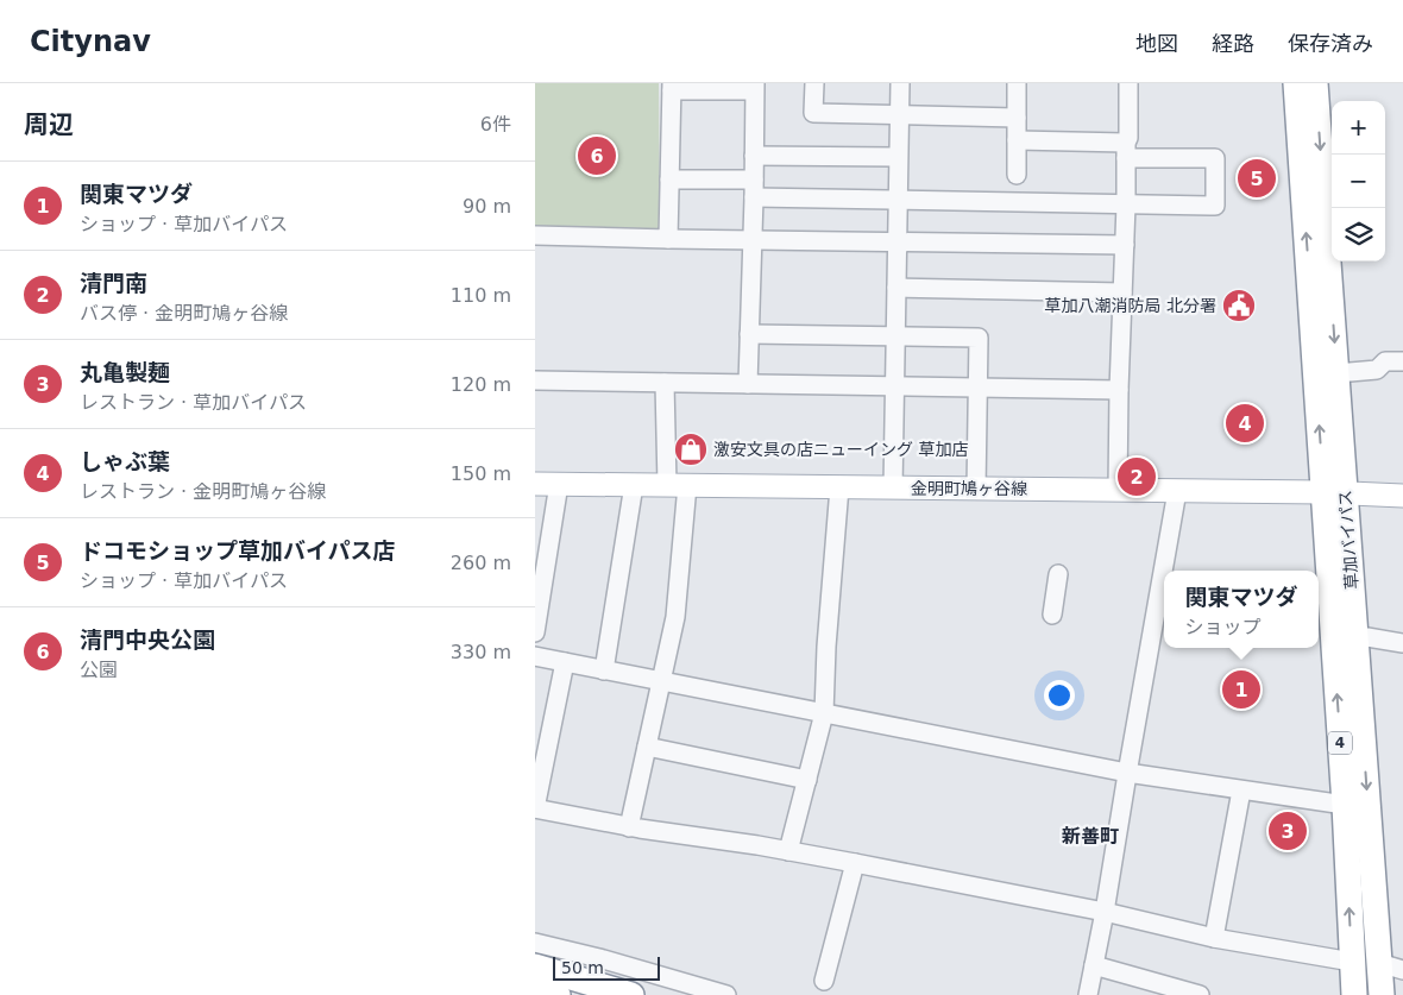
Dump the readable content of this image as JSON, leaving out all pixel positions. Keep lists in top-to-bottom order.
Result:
{
  "streets": {
    "highway": ["草加バイパス", "4"],
    "main road": ["金明町鳩ヶ谷線"]
  },
  "crossings": [
    ["金明町鳩ヶ谷線", "草加バイパス"]
  ],
  "districts": ["新善町"],
  "places": {
    "public building": ["草加八潮消防局 北分署"],
    "shop": ["激安文具の店ニューイング 草加店"]
  },
  "scale_bar": "50 m",
  "page": {
    "header": "Citynav",
    "nav": ["地図", "経路", "保存済み"],
    "heading": ["周辺", "6件"],
    "map_buttons": ["+", "−"],
    "pins": [
      "6",
      "5",
      "4",
      "2",
      "1",
      "3"
    ],
    "list": [
      {
        "mark": "1",
        "name": "関東マツダ",
        "note": "ショップ · 草加バイパス",
        "value": "90 m"
      },
      {
        "mark": "2",
        "name": "清門南",
        "note": "バス停 · 金明町鳩ヶ谷線",
        "value": "110 m"
      },
      {
        "mark": "3",
        "name": "丸亀製麺",
        "note": "レストラン · 草加バイパス",
        "value": "120 m"
      },
      {
        "mark": "4",
        "name": "しゃぶ葉",
        "note": "レストラン · 金明町鳩ヶ谷線",
        "value": "150 m"
      },
      {
        "mark": "5",
        "name": "ドコモショップ草加バイパス店",
        "note": "ショップ · 草加バイパス",
        "value": "260 m"
      },
      {
        "mark": "6",
        "name": "清門中央公園",
        "note": "公園",
        "value": "330 m"
      }
    ],
    "popup": ["関東マツダ", "ショップ"],
    "scale": "50 m"
  }
}
